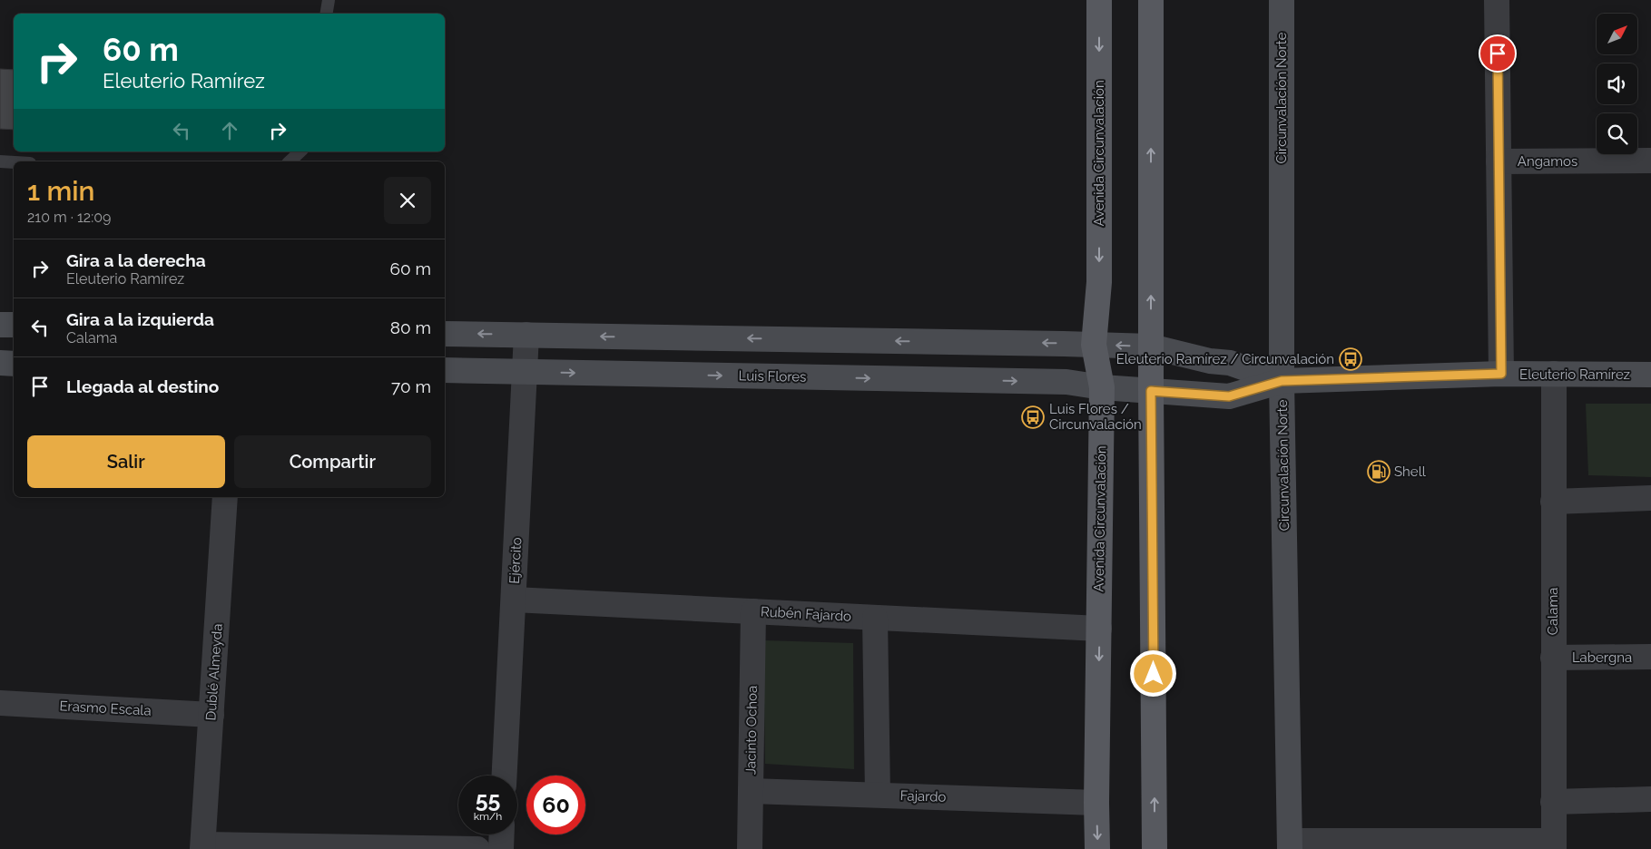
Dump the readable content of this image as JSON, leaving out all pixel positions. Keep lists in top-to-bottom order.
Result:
{
  "streets": {
    "main road": [
      "Circunvalación Norte",
      "Avenida Circunvalación",
      "Eleuterio Ramírez",
      "Luis Flores"
    ],
    "street": [
      "Angamos",
      "Ejército",
      "Calama",
      "Rubén Fajardo",
      "Labergna",
      "Dublé Almeyda",
      "Erasmo Escala",
      "Jacinto Ochoa",
      "Fajardo"
    ]
  },
  "crossings": [
    ["Circunvalación Norte", "Eleuterio Ramírez"],
    ["Avenida Circunvalación", "Eleuterio Ramírez"],
    ["Avenida Circunvalación", "Luis Flores"],
    ["Avenida Circunvalación", "Rubén Fajardo"],
    ["Avenida Circunvalación", "Fajardo"],
    ["Eleuterio Ramírez", "Luis Flores"],
    ["Eleuterio Ramírez", "Calama"],
    ["Luis Flores", "Ejército"],
    ["Ejército", "Rubén Fajardo"],
    ["Calama", "Labergna"],
    ["Rubén Fajardo", "Jacinto Ochoa"],
    ["Dublé Almeyda", "Erasmo Escala"],
    ["Jacinto Ochoa", "Fajardo"]
  ],
  "places": {
    "bus stop": ["Eleuterio Ramírez / Circunvalación", "Luis Flores / Circunvalación"],
    "fuel station": ["Shell"]
  },
  "north": "top right",
  "page": {
    "turn": ["60 m", "Eleuterio Ramírez"],
    "heading": ["1 min", "210 m · 12:09"],
    "list": [
      {
        "name": "Gira a la derecha",
        "note": "Eleuterio Ramírez",
        "value": "60 m"
      },
      {
        "name": "Gira a la izquierda",
        "note": "Calama",
        "value": "80 m"
      },
      {
        "name": "Llegada al destino",
        "value": "70 m"
      }
    ],
    "buttons": ["Salir", "Compartir"],
    "speed": "55 km/h",
    "limit": "60"
  }
}
